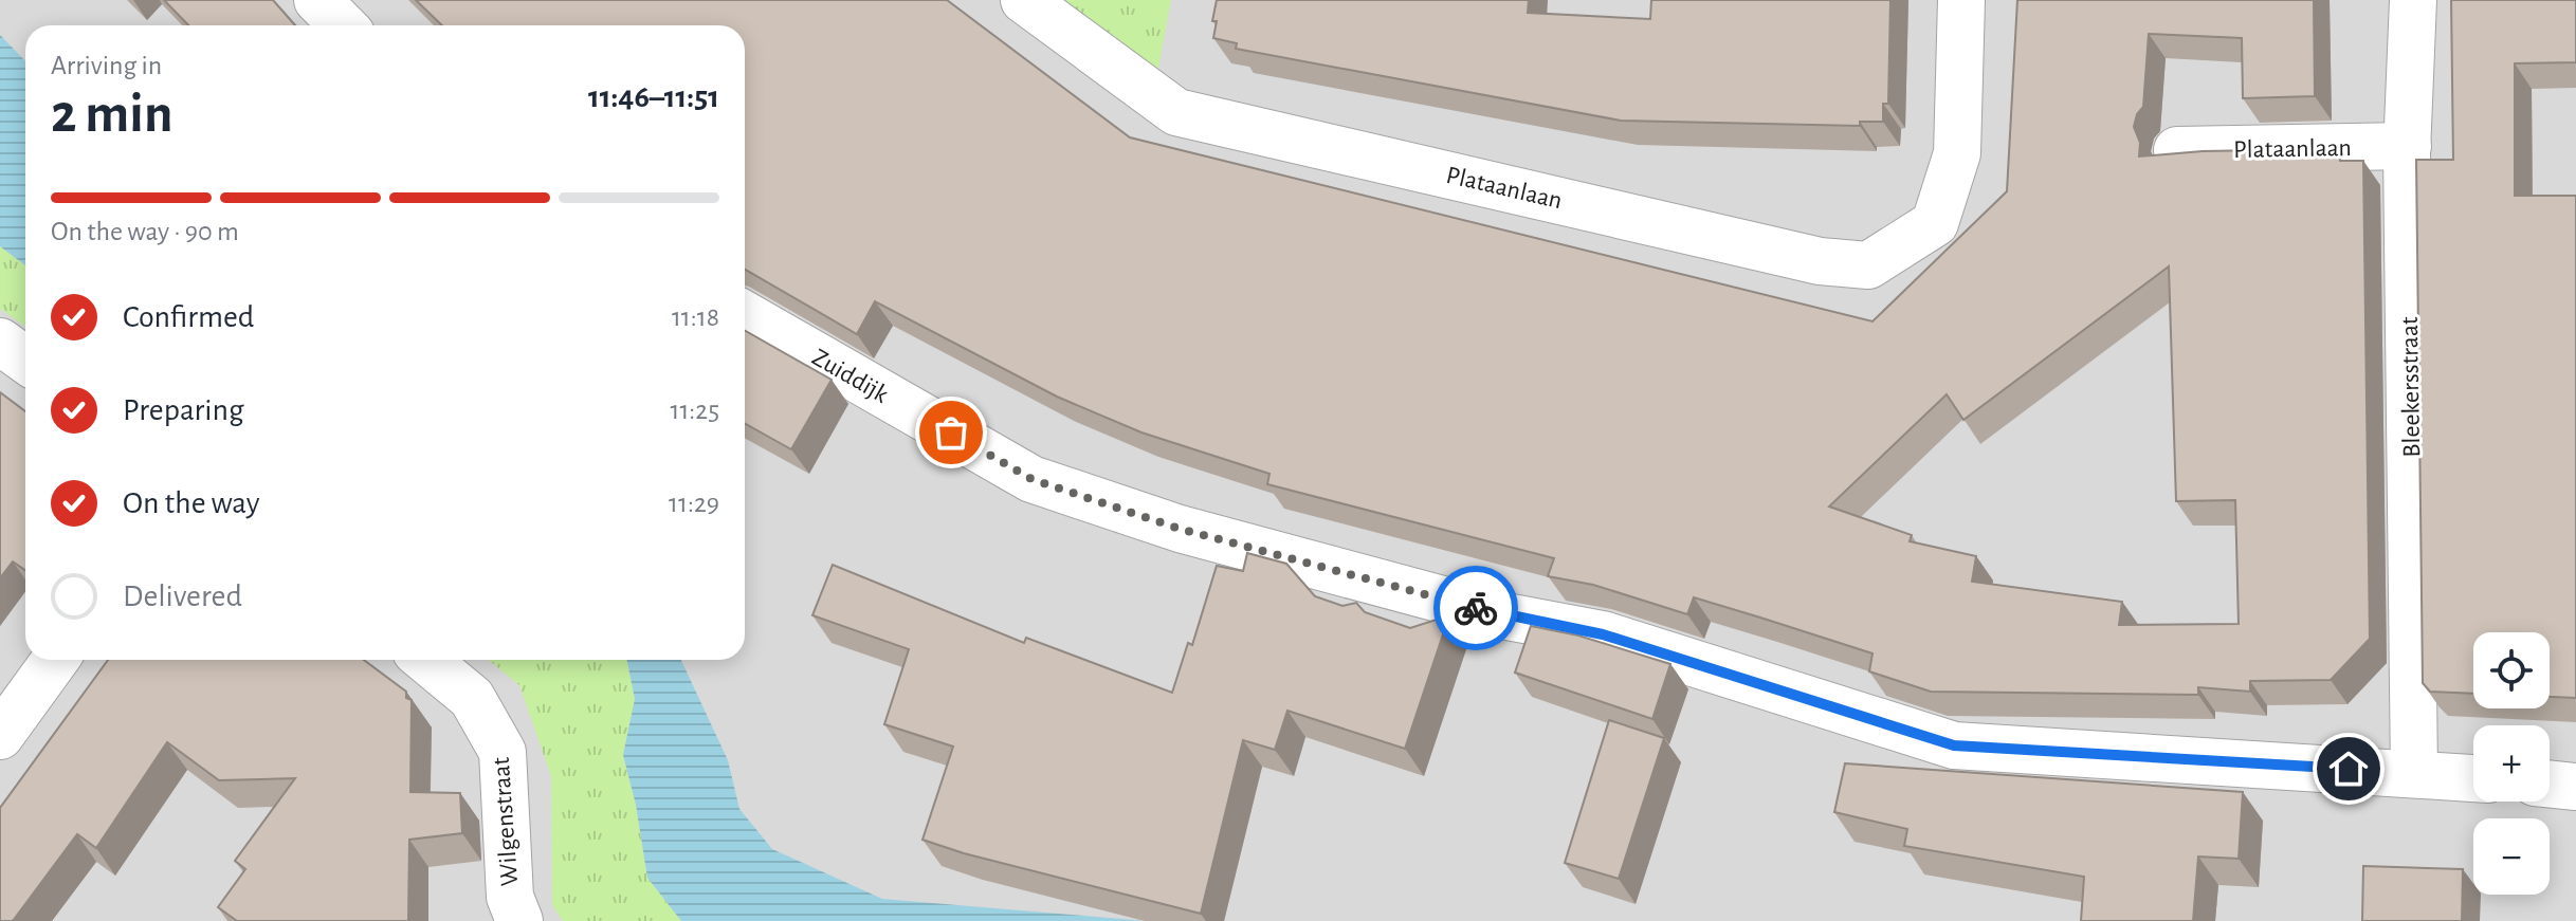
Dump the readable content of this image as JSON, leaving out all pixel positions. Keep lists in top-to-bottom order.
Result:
{
  "streets": {
    "street": [
      "Plataanlaan",
      "Zuiddijk",
      "Bleekersstraat",
      "Wilgenstraat"
    ]
  },
  "crossings": [
    ["Plataanlaan", "Bleekersstraat"],
    ["Zuiddijk", "Bleekersstraat"]
  ],
  "page": {
    "heading": ["2 min", "Arriving in", "11:46–11:51"],
    "bar": "On the way · 90 m",
    "list": [
      ["Confirmed", "11:18"],
      ["Preparing", "11:25"],
      ["On the way", "11:29"],
      "Delivered"
    ],
    "map_buttons": ["+", "−"]
  }
}
